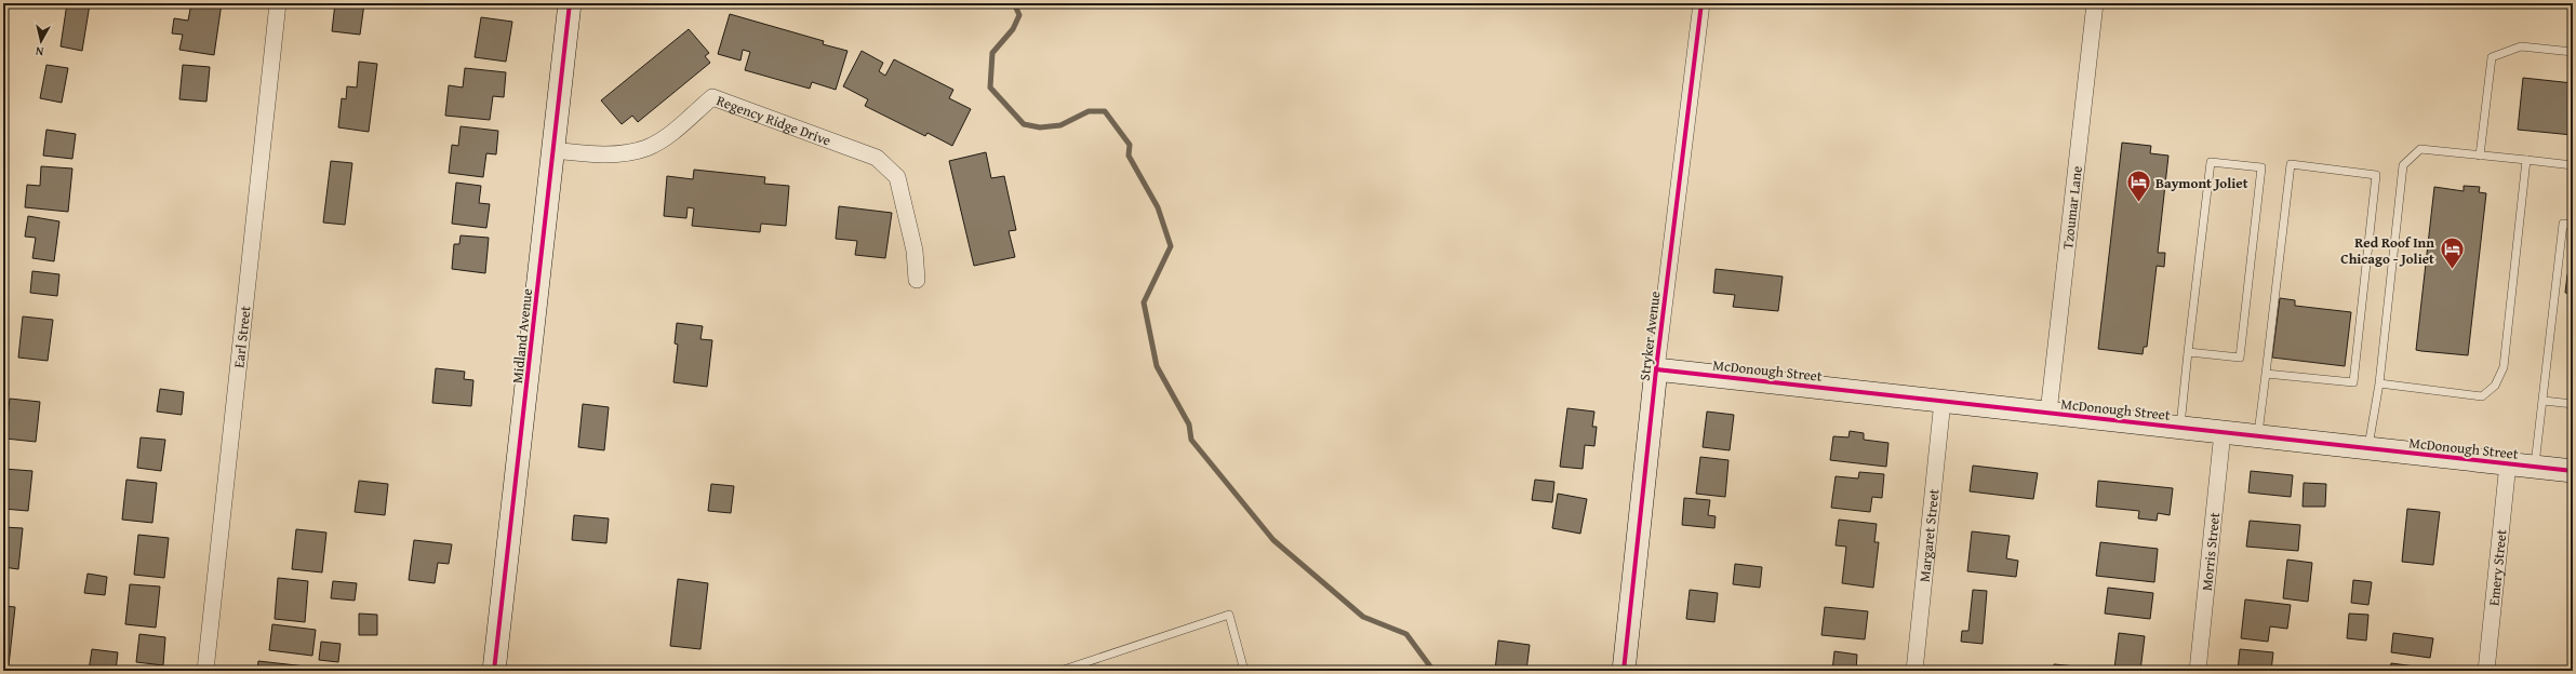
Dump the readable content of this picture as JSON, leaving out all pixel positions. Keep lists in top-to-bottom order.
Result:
{
  "streets": {
    "street": [
      "Regency Ridge Drive",
      "Tzoumar Lane",
      "Midland Avenue",
      "Stryker Avenue",
      "Earl Street",
      "McDonough Street",
      "Margaret Street",
      "Morris Street",
      "Emery Street"
    ]
  },
  "crossings": [
    ["Regency Ridge Drive", "Midland Avenue"],
    ["Tzoumar Lane", "McDonough Street"],
    ["Stryker Avenue", "McDonough Street"],
    ["McDonough Street", "Margaret Street"],
    ["McDonough Street", "Morris Street"],
    ["McDonough Street", "Emery Street"]
  ],
  "places": {
    "hotel": ["Baymont Joliet", "Red Roof Inn Chicago - Joliet"]
  },
  "north": "bottom"
}
